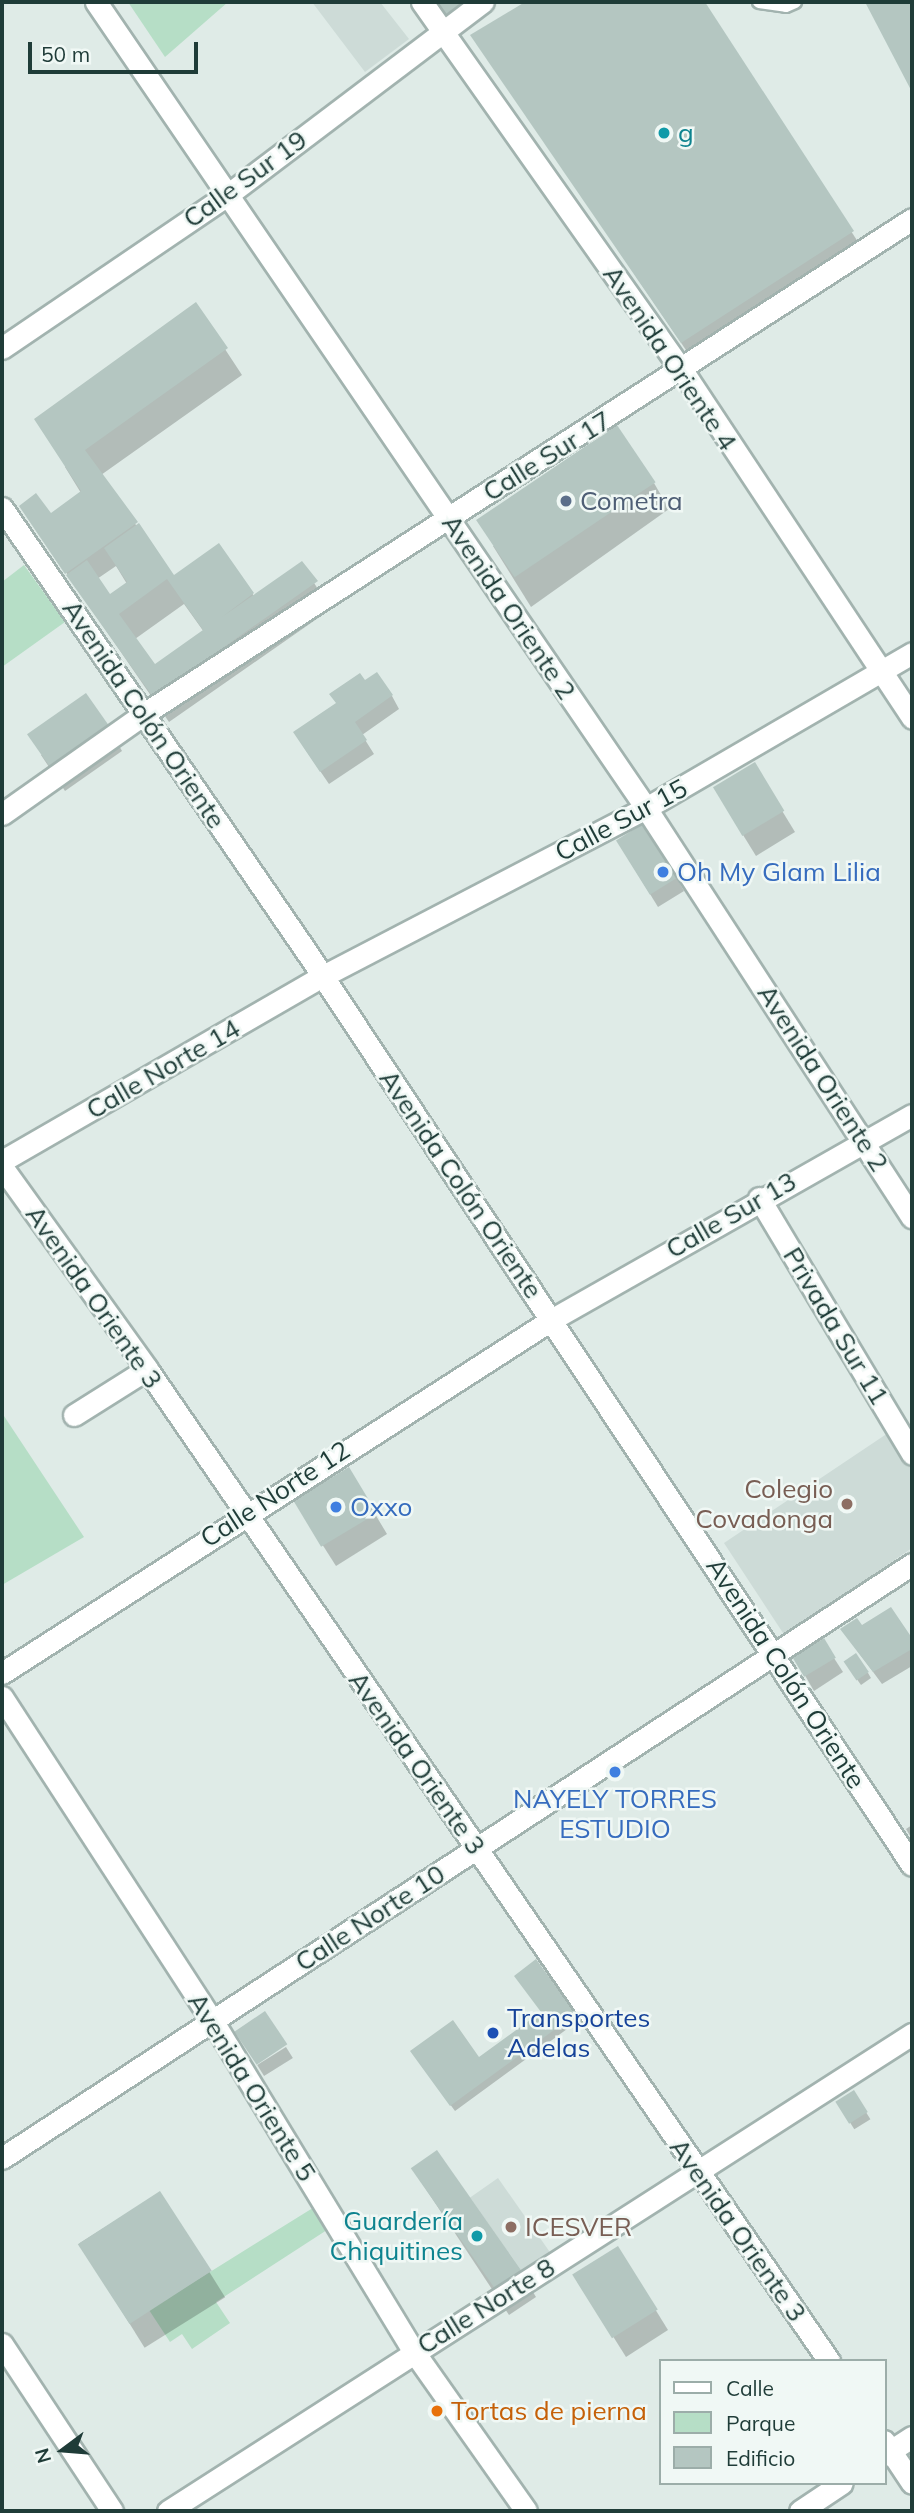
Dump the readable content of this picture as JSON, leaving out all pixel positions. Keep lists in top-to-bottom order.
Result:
{
  "streets": {
    "street": [
      "Calle Sur 19",
      "Avenida Oriente 4",
      "Calle Sur 17",
      "Avenida Oriente 2",
      "Avenida Colón Oriente",
      "Calle Sur 15",
      "Calle Norte 14",
      "Calle Sur 13",
      "Avenida Oriente 3",
      "Privada Sur 11",
      "Calle Norte 12",
      "Calle Norte 10",
      "Avenida Oriente 5",
      "Calle Norte 8"
    ]
  },
  "crossings": [
    ["Calle Sur 19", "Avenida Oriente 4"],
    ["Calle Sur 19", "Avenida Oriente 2"],
    ["Avenida Oriente 4", "Calle Sur 17"],
    ["Avenida Oriente 4", "Calle Sur 15"],
    ["Calle Sur 17", "Avenida Oriente 2"],
    ["Calle Sur 17", "Avenida Colón Oriente"],
    ["Avenida Oriente 2", "Calle Sur 15"],
    ["Avenida Oriente 2", "Calle Sur 13"],
    ["Avenida Colón Oriente", "Calle Sur 15"],
    ["Avenida Colón Oriente", "Calle Norte 14"],
    ["Avenida Colón Oriente", "Calle Sur 13"],
    ["Avenida Colón Oriente", "Calle Norte 12"],
    ["Avenida Colón Oriente", "Calle Norte 10"],
    ["Calle Sur 15", "Calle Norte 14"],
    ["Calle Sur 13", "Privada Sur 11"],
    ["Calle Sur 13", "Calle Norte 12"],
    ["Avenida Oriente 3", "Calle Norte 12"],
    ["Avenida Oriente 3", "Calle Norte 10"],
    ["Avenida Oriente 3", "Calle Norte 8"],
    ["Calle Norte 10", "Avenida Oriente 5"],
    ["Avenida Oriente 5", "Calle Norte 8"]
  ],
  "places": [
    "g",
    "Cometra",
    "Oh My Glam Lilia",
    "Colegio Covadonga",
    "Oxxo",
    "NAYELY TORRES ESTUDIO",
    "Transportes Adelas",
    "ICESVER",
    "Guardería Chiquitines",
    "Tortas de pierna"
  ],
  "legend": ["Calle", "Parque", "Edificio"],
  "scale_bar": "50 m",
  "north": "left"
}
